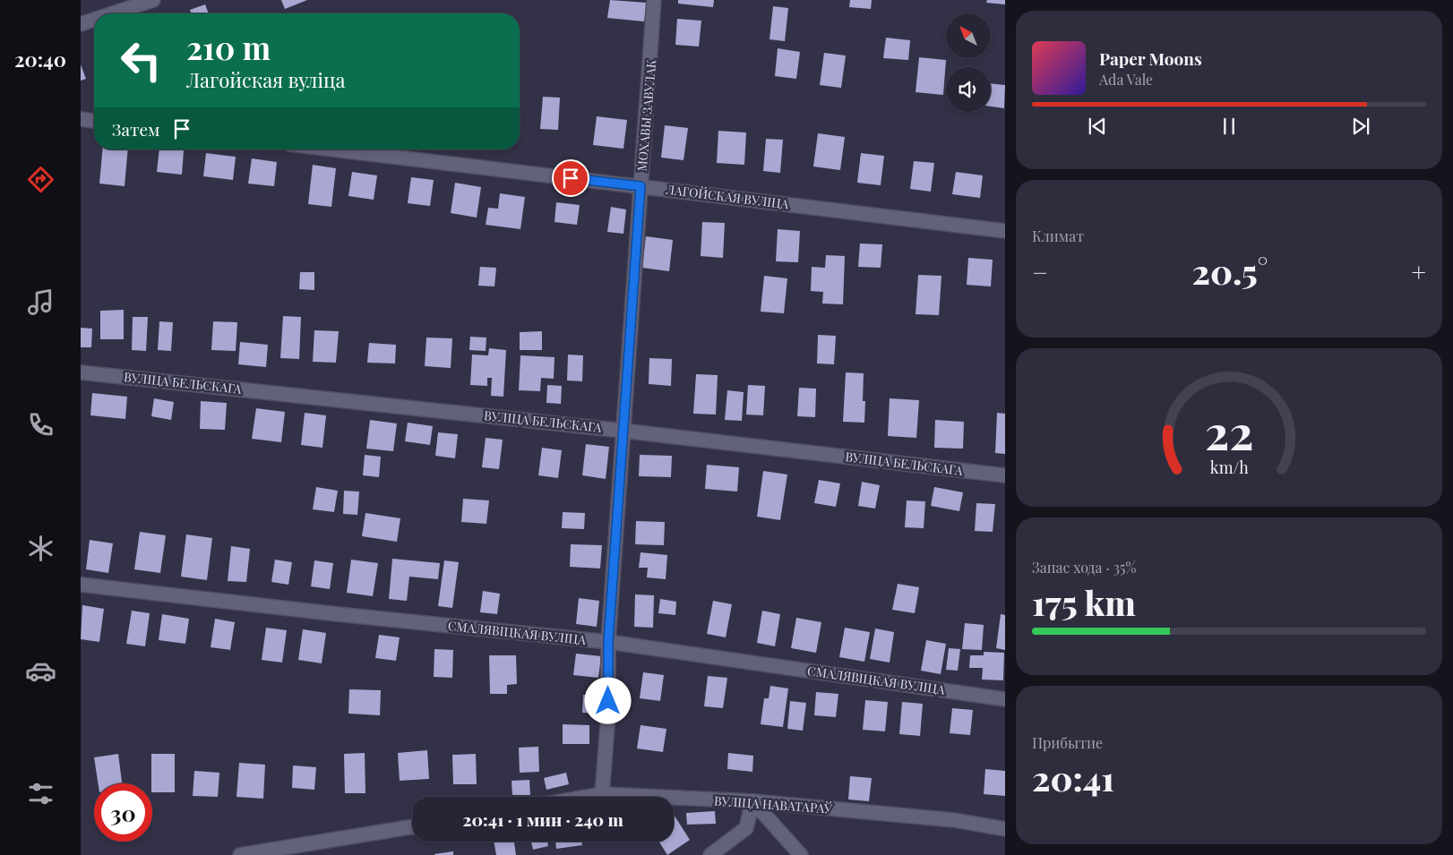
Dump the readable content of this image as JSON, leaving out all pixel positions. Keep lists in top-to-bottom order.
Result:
{
  "streets": {
    "street": [
      "МОХАВЫ ЗАВУЛАК",
      "ЛАГОЙСКАЯ ВУЛІЦА",
      "ВУЛІЦА БЕЛЬСКАГА",
      "СМАЛЯВІЦКАЯ ВУЛІЦА",
      "ВУЛІЦА НАВАТАРАЎ"
    ]
  },
  "crossings": [
    ["МОХАВЫ ЗАВУЛАК", "ЛАГОЙСКАЯ ВУЛІЦА"],
    ["МОХАВЫ ЗАВУЛАК", "ВУЛІЦА БЕЛЬСКАГА"],
    ["МОХАВЫ ЗАВУЛАК", "СМАЛЯВІЦКАЯ ВУЛІЦА"],
    ["МОХАВЫ ЗАВУЛАК", "ВУЛІЦА НАВАТАРАЎ"]
  ],
  "north": "top left",
  "page": {
    "tabs": "20:40",
    "turn": ["210 m", "Лагойская вуліца"],
    "song": ["Paper Moons", "Ada Vale"],
    "then": "Затем",
    "tile": [
      "Климат",
      ["Запас хода · 35%", "175 km"],
      ["Прибытие", "20:41"]
    ],
    "heat": ["−", "20.5°", "+"],
    "limit": "30",
    "trip": "20:41 · 1 мин · 240 m",
    "gauge": ["22", "km/h"]
  }
}
